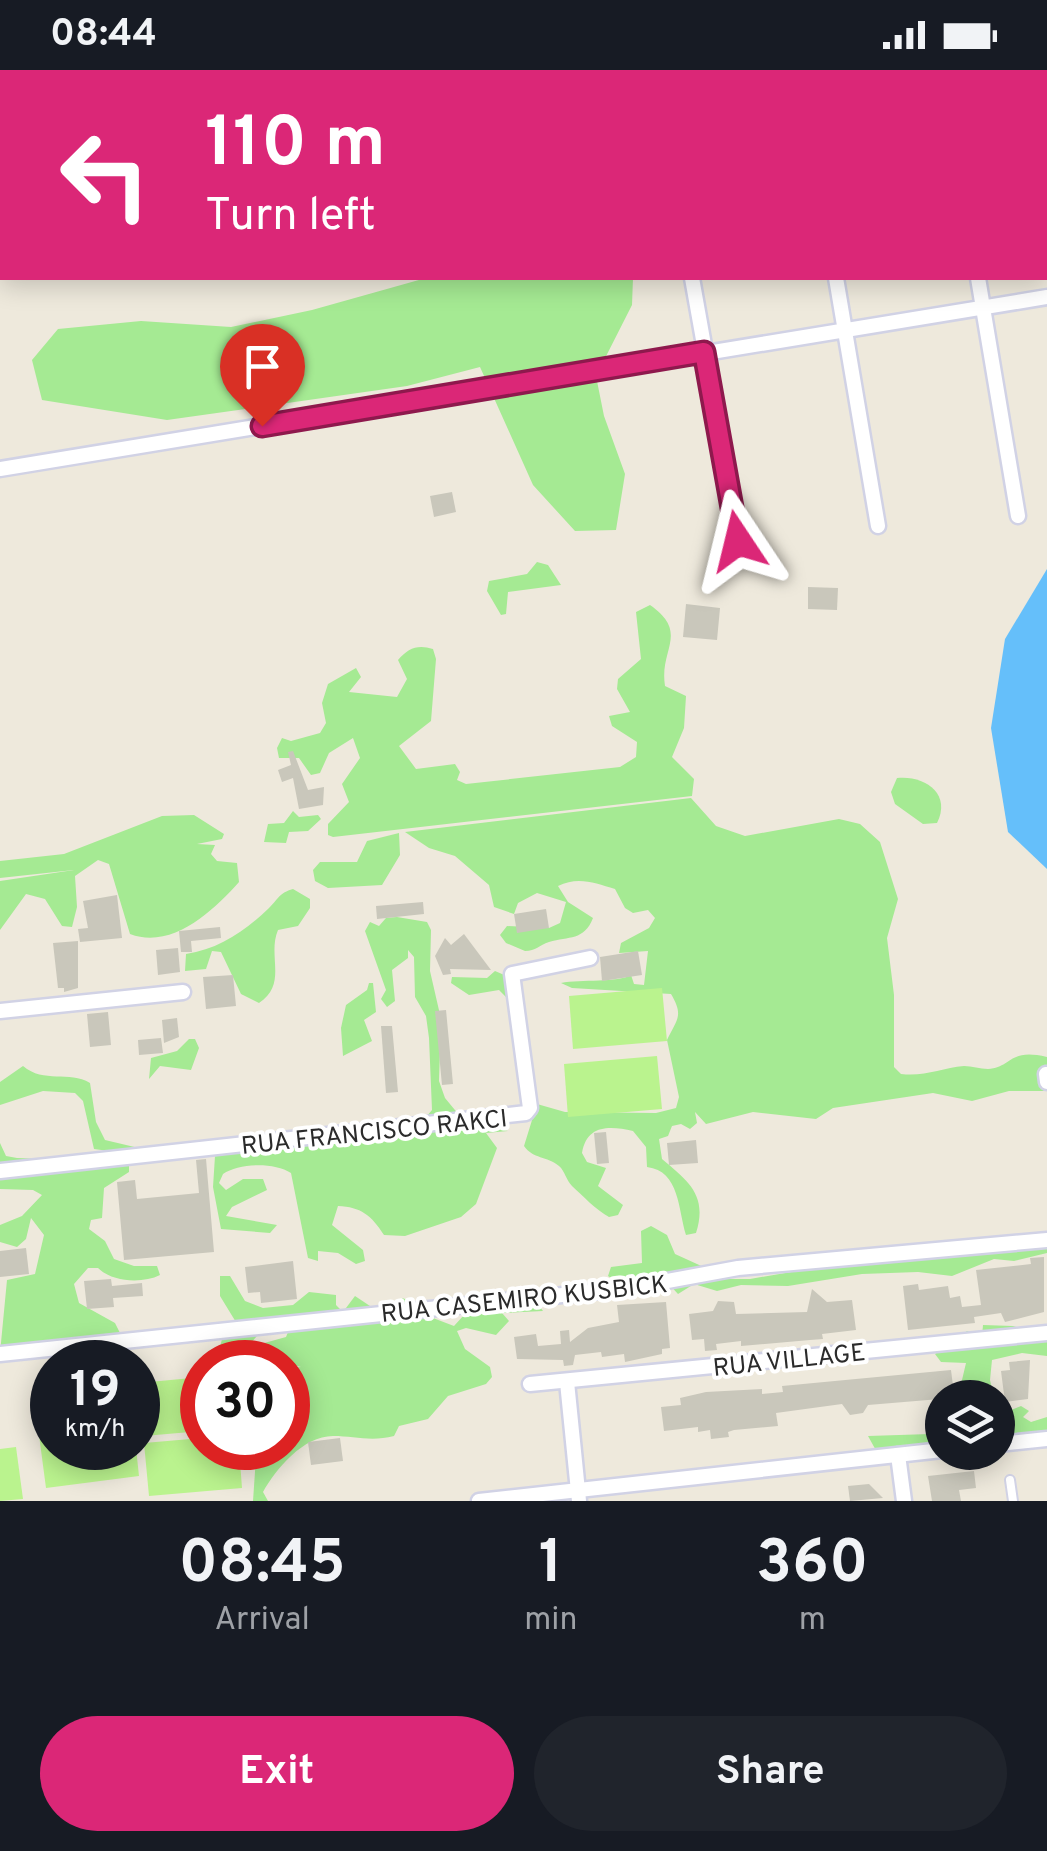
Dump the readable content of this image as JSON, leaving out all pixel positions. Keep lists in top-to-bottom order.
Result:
{
  "streets": {
    "street": ["RUA FRANCISCO RAKCI", "RUA CASEMIRO KUSBICK", "RUA VILLAGE"]
  },
  "page": {
    "status": "08:44",
    "turn": ["110 m", "Turn left"],
    "speed": "19 km/h",
    "limit": "30",
    "eta": [
      "08:45",
      "Arrival",
      "1",
      "min",
      "360",
      "m"
    ],
    "buttons": ["Exit", "Share"]
  }
}
